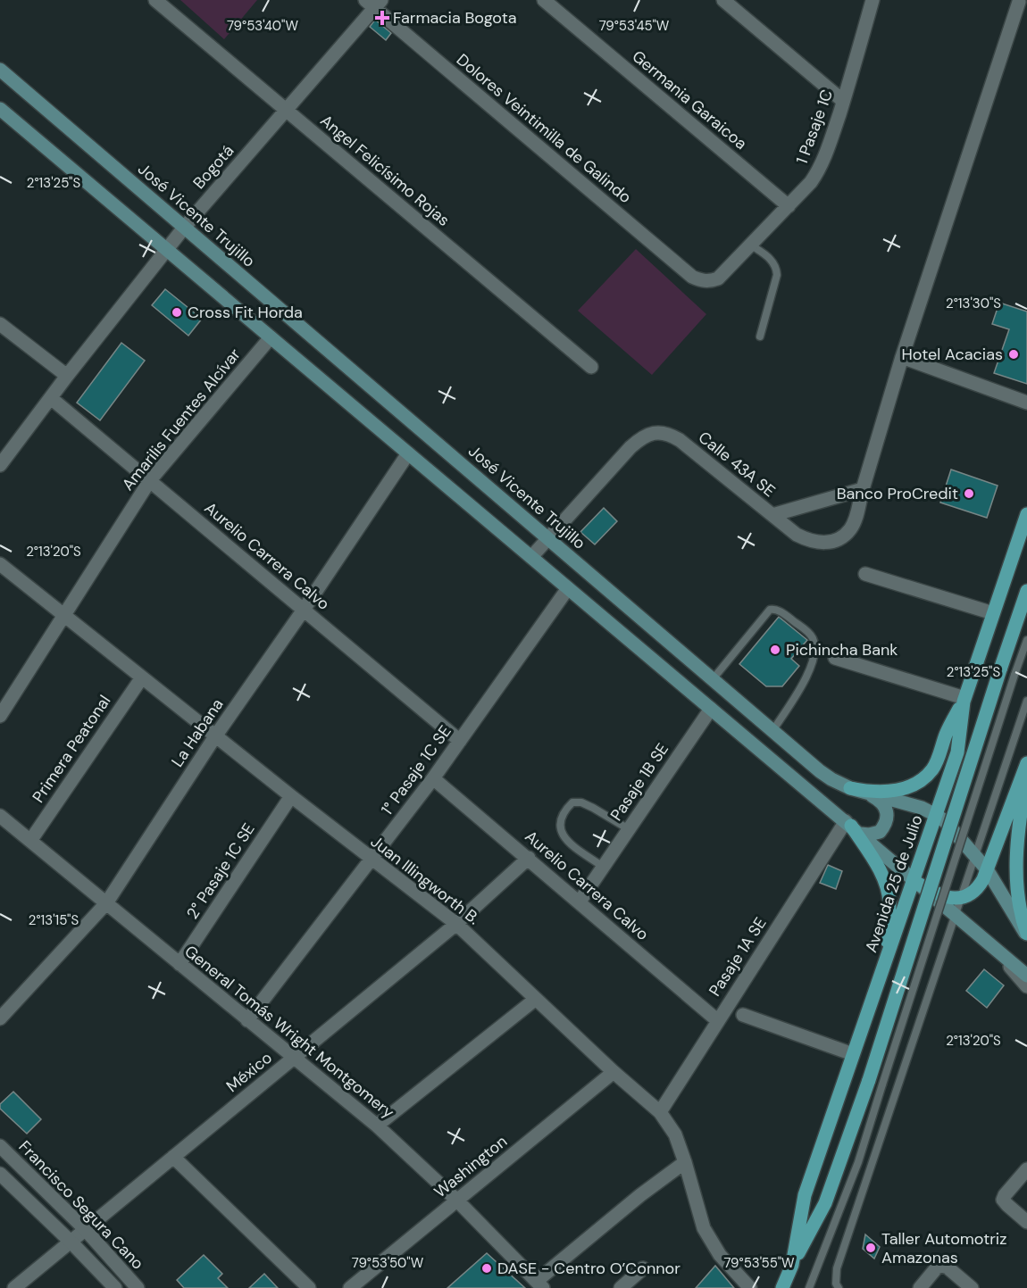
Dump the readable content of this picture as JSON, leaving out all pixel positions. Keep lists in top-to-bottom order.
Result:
{
  "streets": {
    "main road": ["José Vicente Trujillo", "Avenida 25 de Julio"],
    "street": [
      "Germania Garaicoa",
      "1 Pasaje 1C",
      "Dolores Veintimilla de Galindo",
      "Bogotá",
      "Angel Felicísimo Rojas",
      "Amarilis Fuentes Alcívar",
      "Calle 43A SE",
      "Aurelio Carrera Calvo",
      "La Habana",
      "Primera Peatonal",
      "1° Pasaje 1C SE",
      "Pasaje 1B SE",
      "2° Pasaje 1C SE",
      "Juan Illingworth B.",
      "Pasaje 1A SE",
      "General Tomás Wright Montgomery",
      "México",
      "Washington",
      "Francisco Segura Cano"
    ]
  },
  "crossings": [
    ["Germania Garaicoa", "1 Pasaje 1C"],
    ["1 Pasaje 1C", "Dolores Veintimilla de Galindo"],
    ["Dolores Veintimilla de Galindo", "Bogotá"],
    ["Bogotá", "Angel Felicísimo Rojas"],
    ["Bogotá", "José Vicente Trujillo"],
    ["Bogotá", "Aurelio Carrera Calvo"],
    ["José Vicente Trujillo", "Calle 43A SE"],
    ["José Vicente Trujillo", "Avenida 25 de Julio"],
    ["Amarilis Fuentes Alcívar", "Aurelio Carrera Calvo"],
    ["Amarilis Fuentes Alcívar", "Juan Illingworth B."],
    ["Aurelio Carrera Calvo", "La Habana"],
    ["Aurelio Carrera Calvo", "1° Pasaje 1C SE"],
    ["Aurelio Carrera Calvo", "Pasaje 1B SE"],
    ["Aurelio Carrera Calvo", "Pasaje 1A SE"],
    ["Aurelio Carrera Calvo", "México"],
    ["La Habana", "Juan Illingworth B."],
    ["La Habana", "General Tomás Wright Montgomery"],
    ["Primera Peatonal", "Juan Illingworth B."],
    ["Primera Peatonal", "General Tomás Wright Montgomery"],
    ["1° Pasaje 1C SE", "Juan Illingworth B."],
    ["1° Pasaje 1C SE", "General Tomás Wright Montgomery"],
    ["2° Pasaje 1C SE", "Juan Illingworth B."],
    ["2° Pasaje 1C SE", "General Tomás Wright Montgomery"],
    ["Juan Illingworth B.", "Pasaje 1A SE"],
    ["Juan Illingworth B.", "México"],
    ["Juan Illingworth B.", "Washington"],
    ["General Tomás Wright Montgomery", "México"],
    ["General Tomás Wright Montgomery", "Washington"],
    ["México", "Francisco Segura Cano"]
  ],
  "places": {
    "health": ["Farmacia Bogota"],
    "other": [
      "Cross Fit Horda",
      "Hotel Acacias",
      "Banco ProCredit",
      "Pichincha Bank",
      "Taller Automotriz Amazonas",
      "DASE - Centro O’Connor"
    ]
  },
  "coordinates": [
    "79°53'40\"W",
    "79°53'45\"W",
    "2°13'25\"S",
    "2°13'30\"S",
    "2°13'20\"S",
    "2°13'15\"S",
    "79°53'50\"W",
    "79°53'55\"W"
  ]
}
